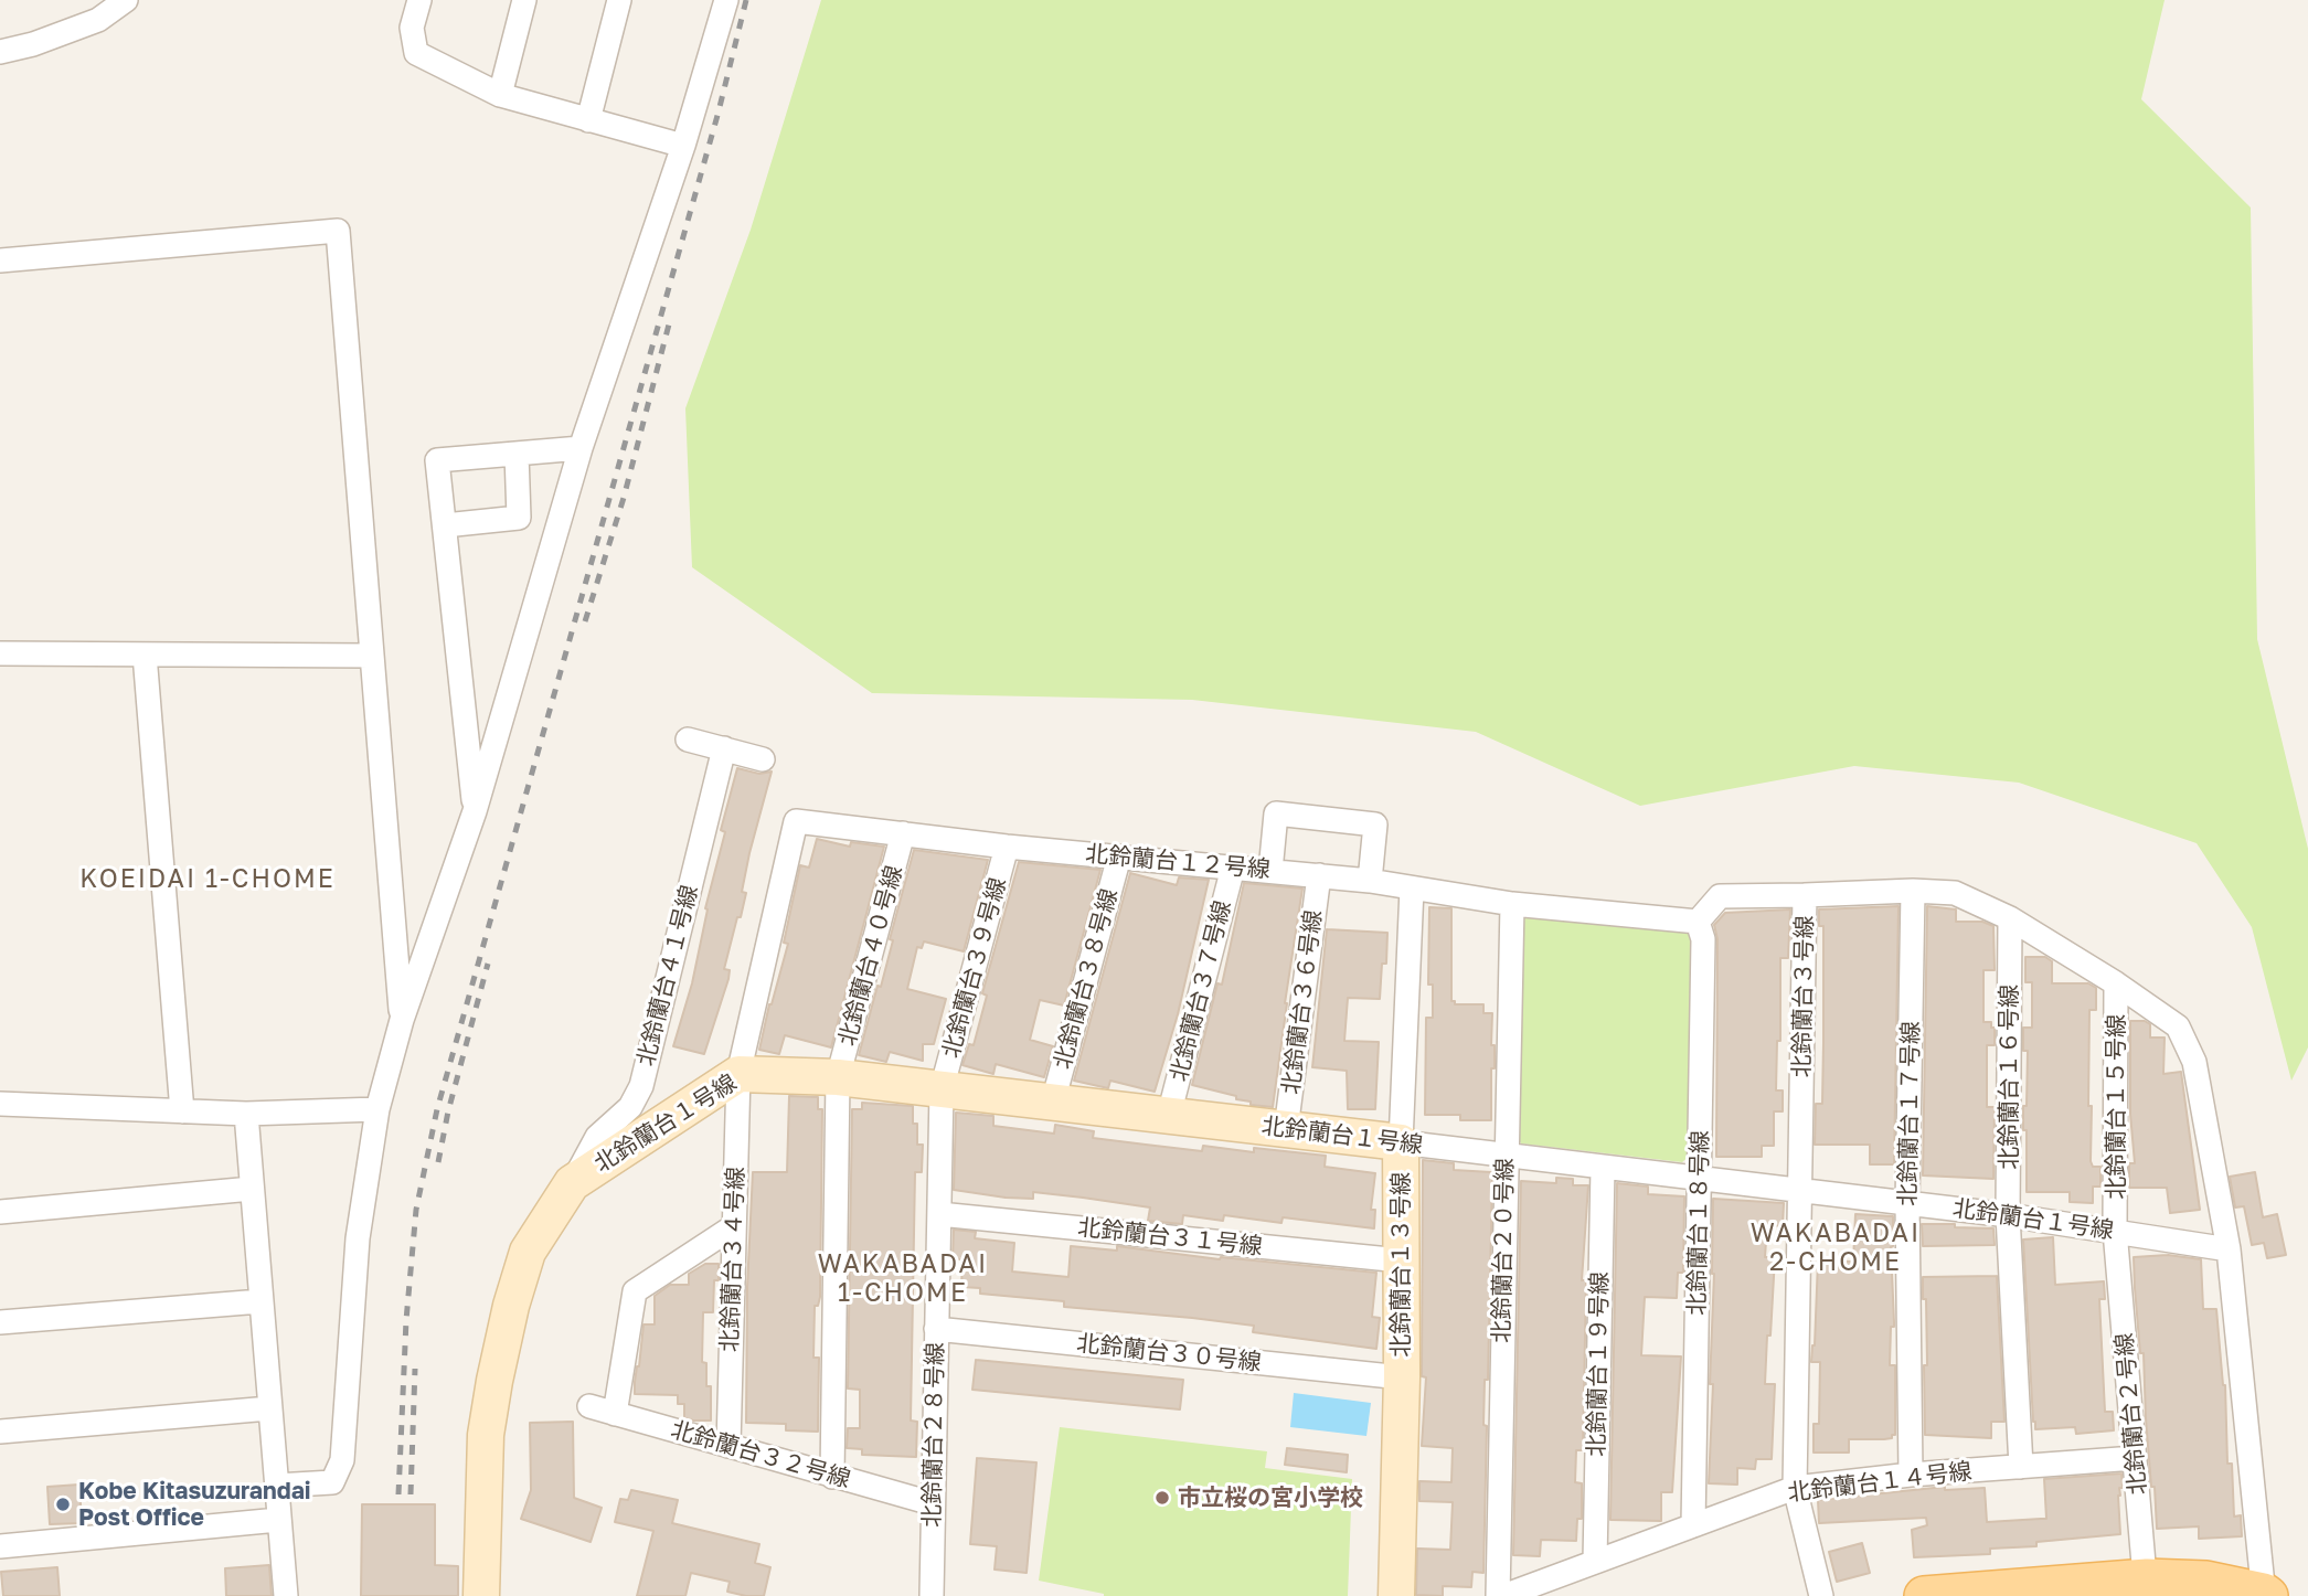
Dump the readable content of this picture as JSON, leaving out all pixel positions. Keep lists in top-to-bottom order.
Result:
{
  "streets": {
    "street": [
      "北鈴蘭台１２号線",
      "北鈴蘭台４０号線",
      "北鈴蘭台３９号線",
      "北鈴蘭台４１号線",
      "北鈴蘭台３８号線",
      "北鈴蘭台３７号線",
      "北鈴蘭台３号線",
      "北鈴蘭台３６号線",
      "北鈴蘭台１６号線",
      "北鈴蘭台１５号線",
      "北鈴蘭台１７号線",
      "北鈴蘭台１号線",
      "北鈴蘭台１８号線",
      "北鈴蘭台３１号線",
      "北鈴蘭台２０号線",
      "北鈴蘭台３４号線",
      "北鈴蘭台１３号線",
      "北鈴蘭台３０号線",
      "北鈴蘭台１９号線",
      "北鈴蘭台２号線",
      "北鈴蘭台２８号線",
      "北鈴蘭台３２号線",
      "北鈴蘭台１４号線"
    ]
  },
  "crossings": [
    ["北鈴蘭台１２号線", "北鈴蘭台４０号線"],
    ["北鈴蘭台１２号線", "北鈴蘭台３９号線"],
    ["北鈴蘭台１２号線", "北鈴蘭台３８号線"],
    ["北鈴蘭台１２号線", "北鈴蘭台３７号線"],
    ["北鈴蘭台１２号線", "北鈴蘭台３６号線"],
    ["北鈴蘭台１２号線", "北鈴蘭台１号線"],
    ["北鈴蘭台１２号線", "北鈴蘭台１８号線"],
    ["北鈴蘭台１２号線", "北鈴蘭台２０号線"],
    ["北鈴蘭台１２号線", "北鈴蘭台３４号線"],
    ["北鈴蘭台１２号線", "北鈴蘭台１３号線"],
    ["北鈴蘭台４０号線", "北鈴蘭台１号線"],
    ["北鈴蘭台４０号線", "北鈴蘭台３２号線"],
    ["北鈴蘭台３９号線", "北鈴蘭台１号線"],
    ["北鈴蘭台３９号線", "北鈴蘭台２８号線"],
    ["北鈴蘭台４１号線", "北鈴蘭台１号線"],
    ["北鈴蘭台３８号線", "北鈴蘭台１号線"],
    ["北鈴蘭台３７号線", "北鈴蘭台１号線"],
    ["北鈴蘭台３号線", "北鈴蘭台１６号線"],
    ["北鈴蘭台３号線", "北鈴蘭台１５号線"],
    ["北鈴蘭台３号線", "北鈴蘭台１７号線"],
    ["北鈴蘭台３号線", "北鈴蘭台１号線"],
    ["北鈴蘭台３号線", "北鈴蘭台１４号線"],
    ["北鈴蘭台３６号線", "北鈴蘭台１号線"],
    ["北鈴蘭台１６号線", "北鈴蘭台１号線"],
    ["北鈴蘭台１６号線", "北鈴蘭台１４号線"],
    ["北鈴蘭台１５号線", "北鈴蘭台１号線"],
    ["北鈴蘭台１５号線", "北鈴蘭台２号線"],
    ["北鈴蘭台１７号線", "北鈴蘭台１号線"],
    ["北鈴蘭台１７号線", "北鈴蘭台１４号線"],
    ["北鈴蘭台１号線", "北鈴蘭台１８号線"],
    ["北鈴蘭台１号線", "北鈴蘭台２０号線"],
    ["北鈴蘭台１号線", "北鈴蘭台３４号線"],
    ["北鈴蘭台１号線", "北鈴蘭台１３号線"],
    ["北鈴蘭台１号線", "北鈴蘭台１９号線"],
    ["北鈴蘭台１号線", "北鈴蘭台２号線"],
    ["北鈴蘭台１号線", "北鈴蘭台２８号線"],
    ["北鈴蘭台１８号線", "北鈴蘭台１４号線"],
    ["北鈴蘭台３１号線", "北鈴蘭台１３号線"],
    ["北鈴蘭台３１号線", "北鈴蘭台２８号線"],
    ["北鈴蘭台３４号線", "北鈴蘭台３２号線"],
    ["北鈴蘭台１３号線", "北鈴蘭台３０号線"],
    ["北鈴蘭台３０号線", "北鈴蘭台２８号線"],
    ["北鈴蘭台１９号線", "北鈴蘭台１４号線"],
    ["北鈴蘭台２号線", "北鈴蘭台１４号線"],
    ["北鈴蘭台２８号線", "北鈴蘭台３２号線"]
  ],
  "districts": ["KOEIDAI 1-CHOME", "WAKABADAI 2-CHOME", "WAKABADAI 1-CHOME"],
  "places": ["市立桜の宮小学校", "Kobe Kitasuzurandai Post Office"]
}
